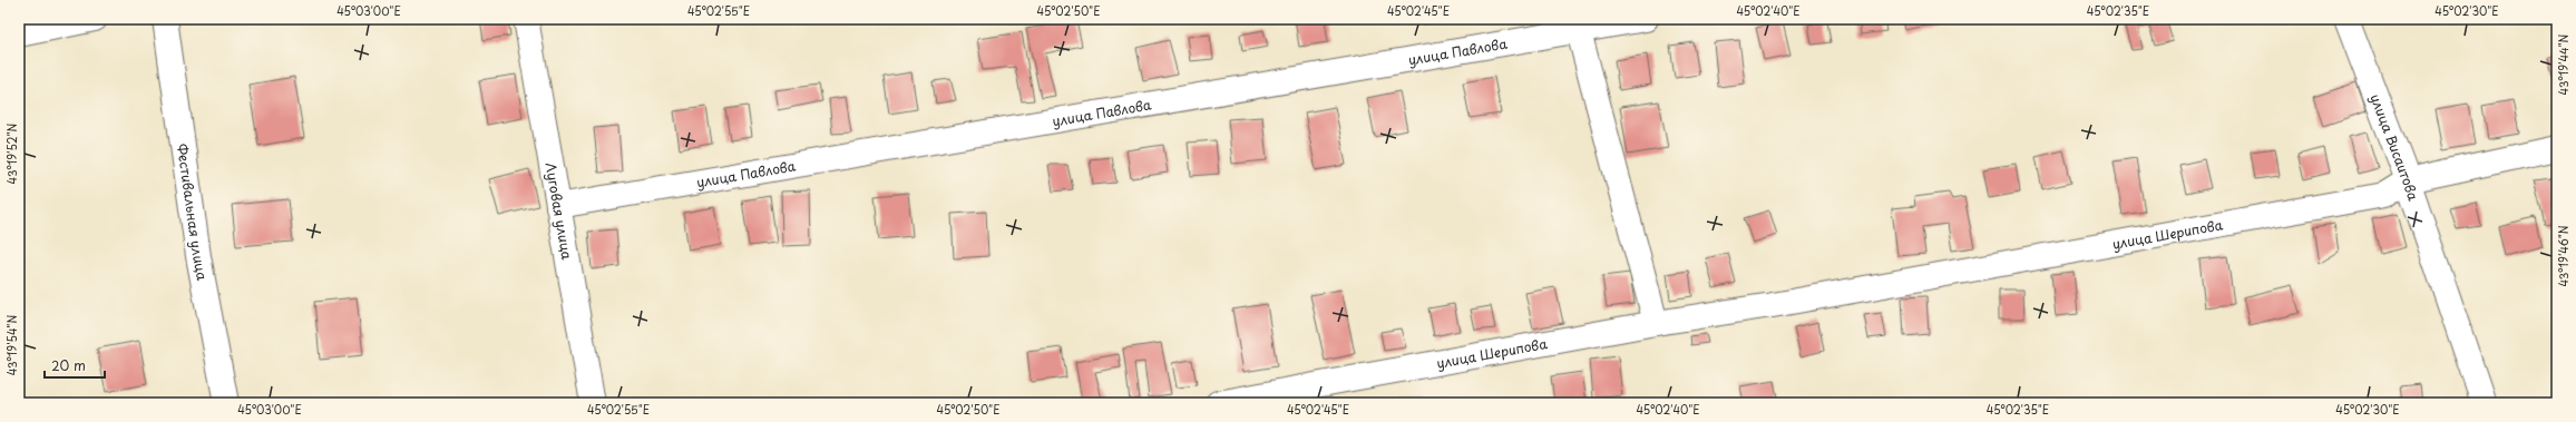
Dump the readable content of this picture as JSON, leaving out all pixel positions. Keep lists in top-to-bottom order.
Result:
{
  "streets": {
    "street": [
      "улица Павлова",
      "улица Висаитова",
      "Фестивальная улица",
      "Луговая улица",
      "улица Шерипова"
    ]
  },
  "crossings": [
    ["улица Павлова", "Луговая улица"],
    ["улица Висаитова", "улица Шерипова"]
  ],
  "scale_bar": "20 m",
  "coordinates": [
    "45°03'00\"E",
    "45°02'55\"E",
    "45°02'50\"E",
    "45°02'45\"E",
    "45°02'40\"E",
    "45°02'35\"E",
    "45°02'30\"E",
    "43°19'44\"N",
    "43°19'52\"N",
    "43°19'46\"N",
    "43°19'54\"N"
  ]
}
